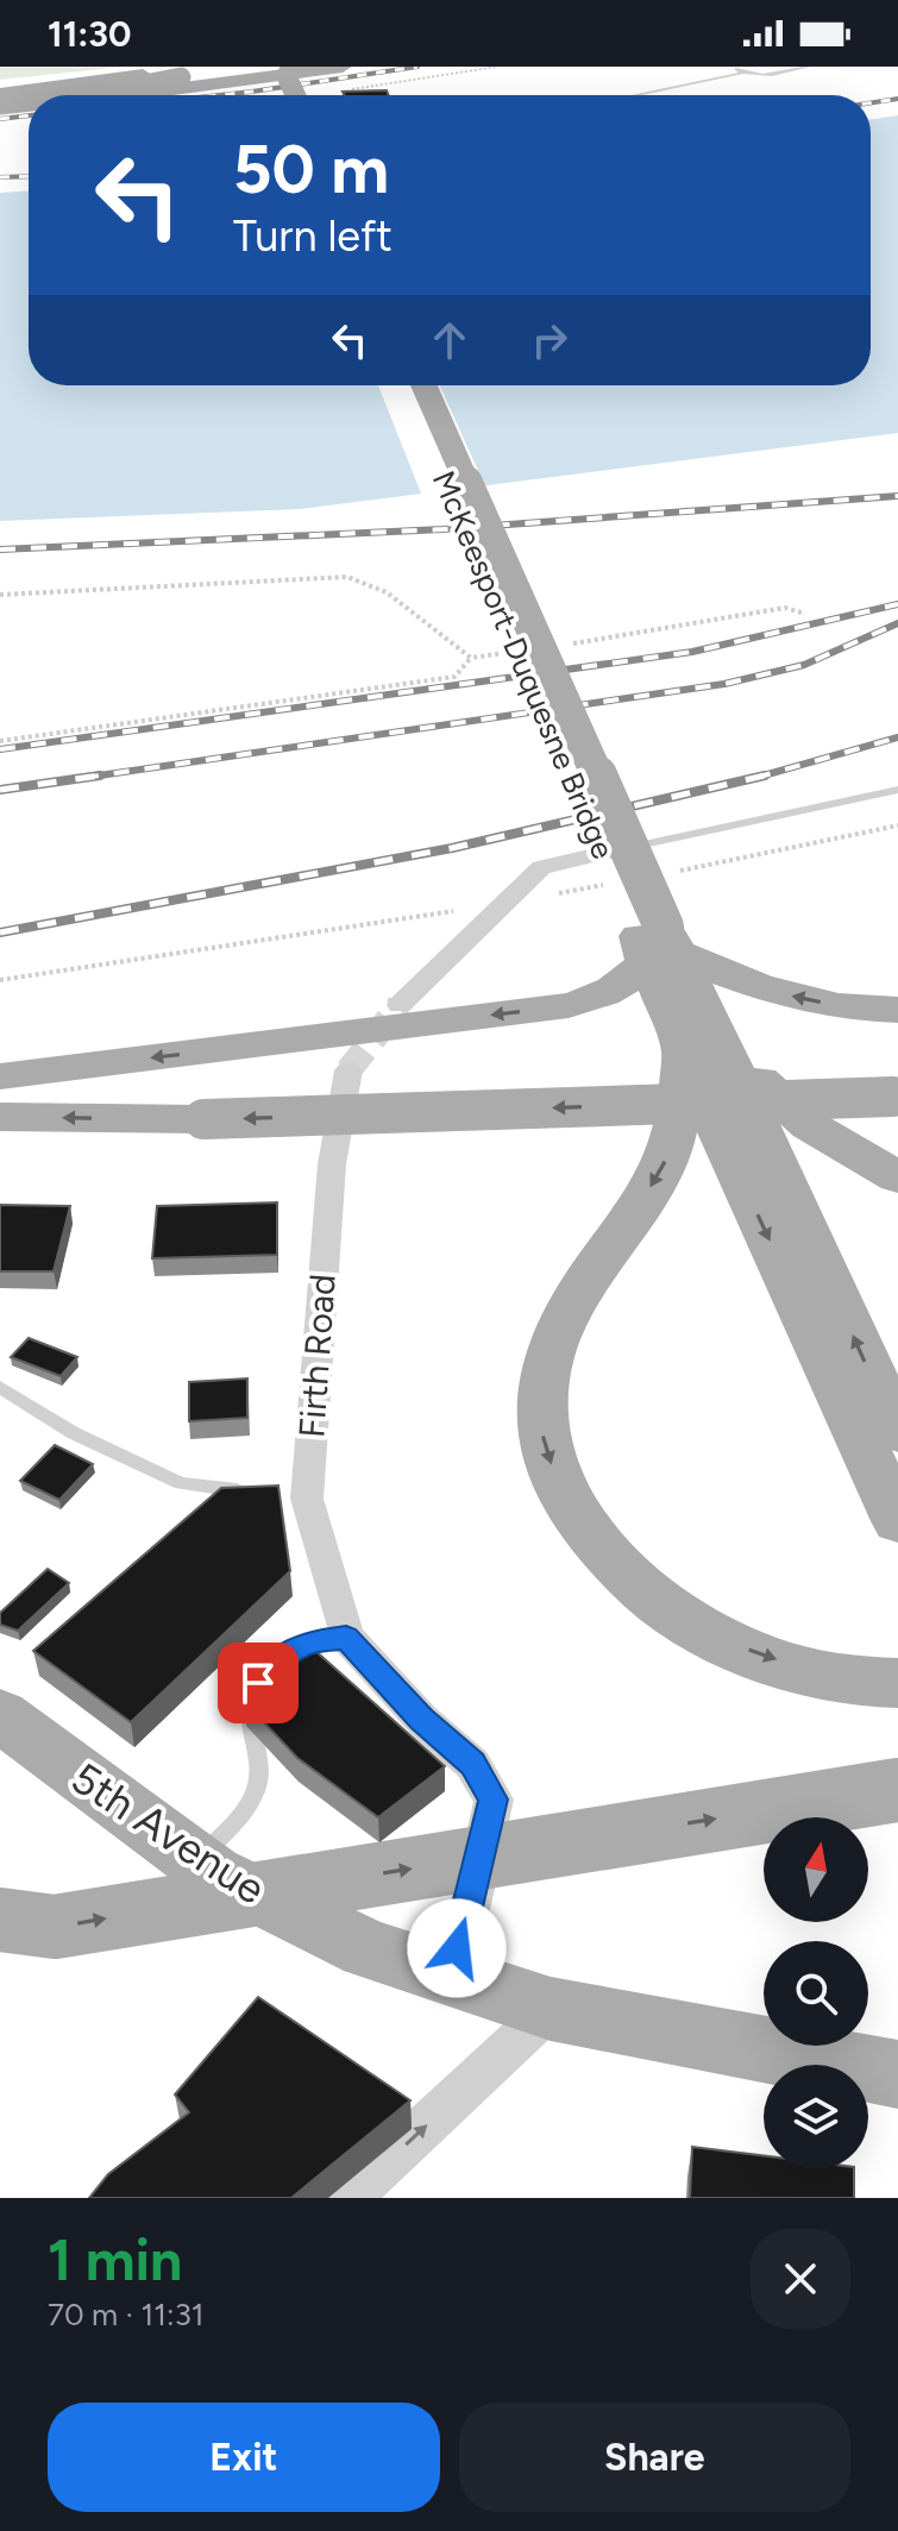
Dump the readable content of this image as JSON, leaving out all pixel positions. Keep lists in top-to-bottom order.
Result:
{
  "streets": {
    "main road": ["McKeesport-Duquesne Bridge", "5th Avenue"],
    "street": ["Firth Road"]
  },
  "north": "top",
  "page": {
    "status": "11:30",
    "turn": ["50 m", "Turn left"],
    "heading": ["1 min", "70 m · 11:31"],
    "buttons": ["Exit", "Share"]
  }
}
